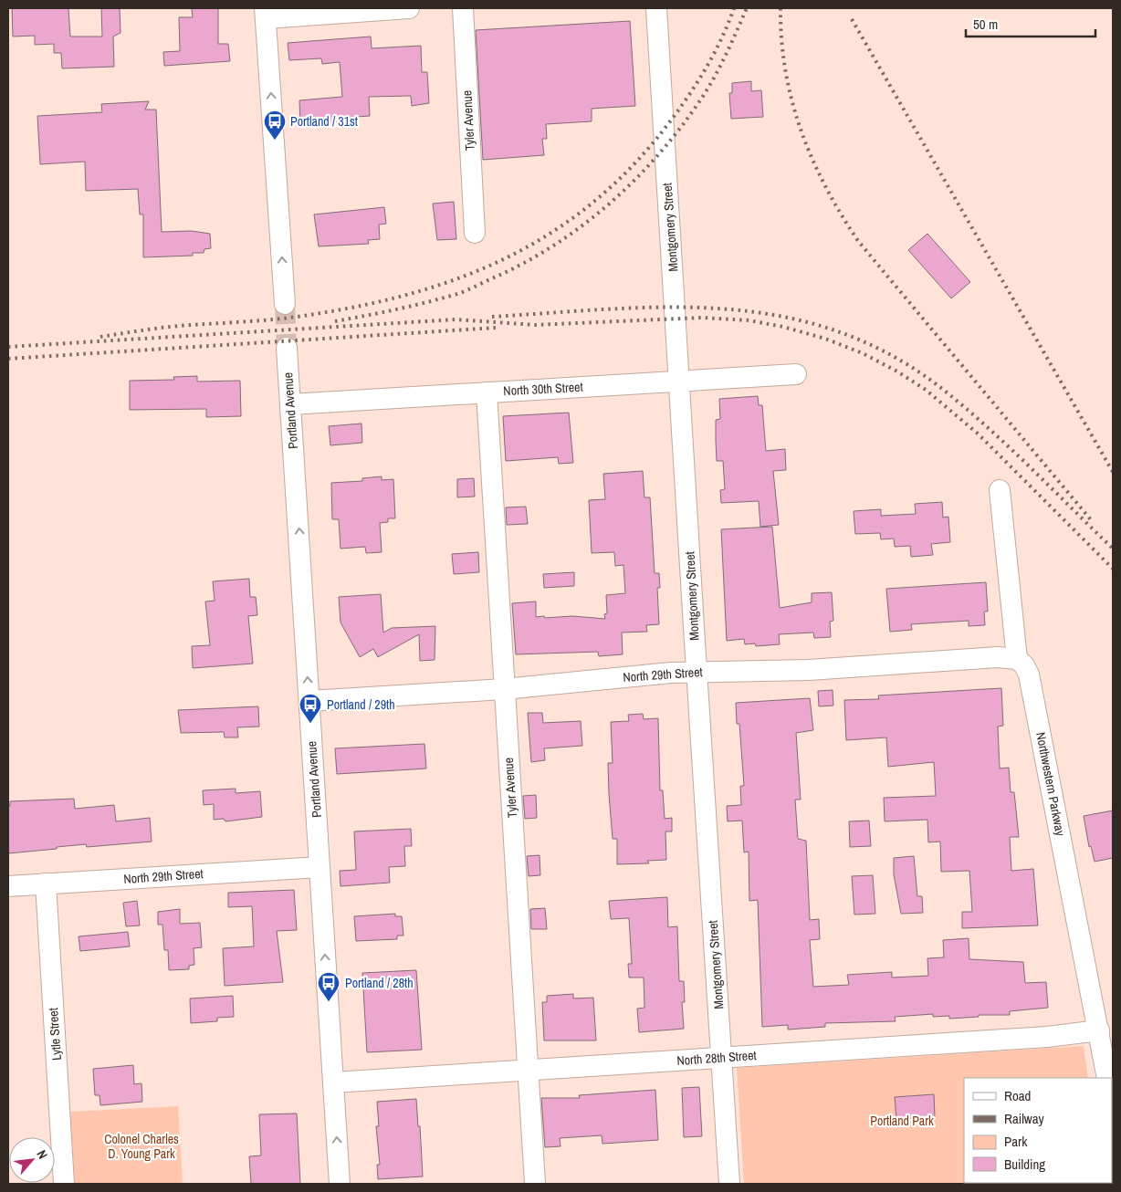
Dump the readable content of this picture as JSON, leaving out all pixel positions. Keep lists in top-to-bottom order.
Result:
{
  "streets": {
    "street": [
      "Tyler Avenue",
      "Montgomery Street",
      "North 30th Street",
      "Portland Avenue",
      "North 29th Street",
      "Northwestern Parkway",
      "Lytle Street",
      "North 28th Street"
    ]
  },
  "crossings": [
    ["Tyler Avenue", "North 30th Street"],
    ["Tyler Avenue", "North 29th Street"],
    ["Tyler Avenue", "North 28th Street"],
    ["Montgomery Street", "North 30th Street"],
    ["Montgomery Street", "North 29th Street"],
    ["Montgomery Street", "North 28th Street"],
    ["North 30th Street", "Portland Avenue"],
    ["Portland Avenue", "North 29th Street"],
    ["Portland Avenue", "North 28th Street"],
    ["North 29th Street", "Northwestern Parkway"],
    ["North 29th Street", "Lytle Street"],
    ["Northwestern Parkway", "North 28th Street"]
  ],
  "one_way": ["Portland Avenue"],
  "parks": ["Portland Park", "Colonel Charles D. Young Park"],
  "places": {
    "bus stop": ["Portland / 31st", "Portland / 29th", "Portland / 28th"]
  },
  "legend": [
    "Road",
    "Railway",
    "Park",
    "Building"
  ],
  "scale_bar": "50 m",
  "north": "top right"
}
